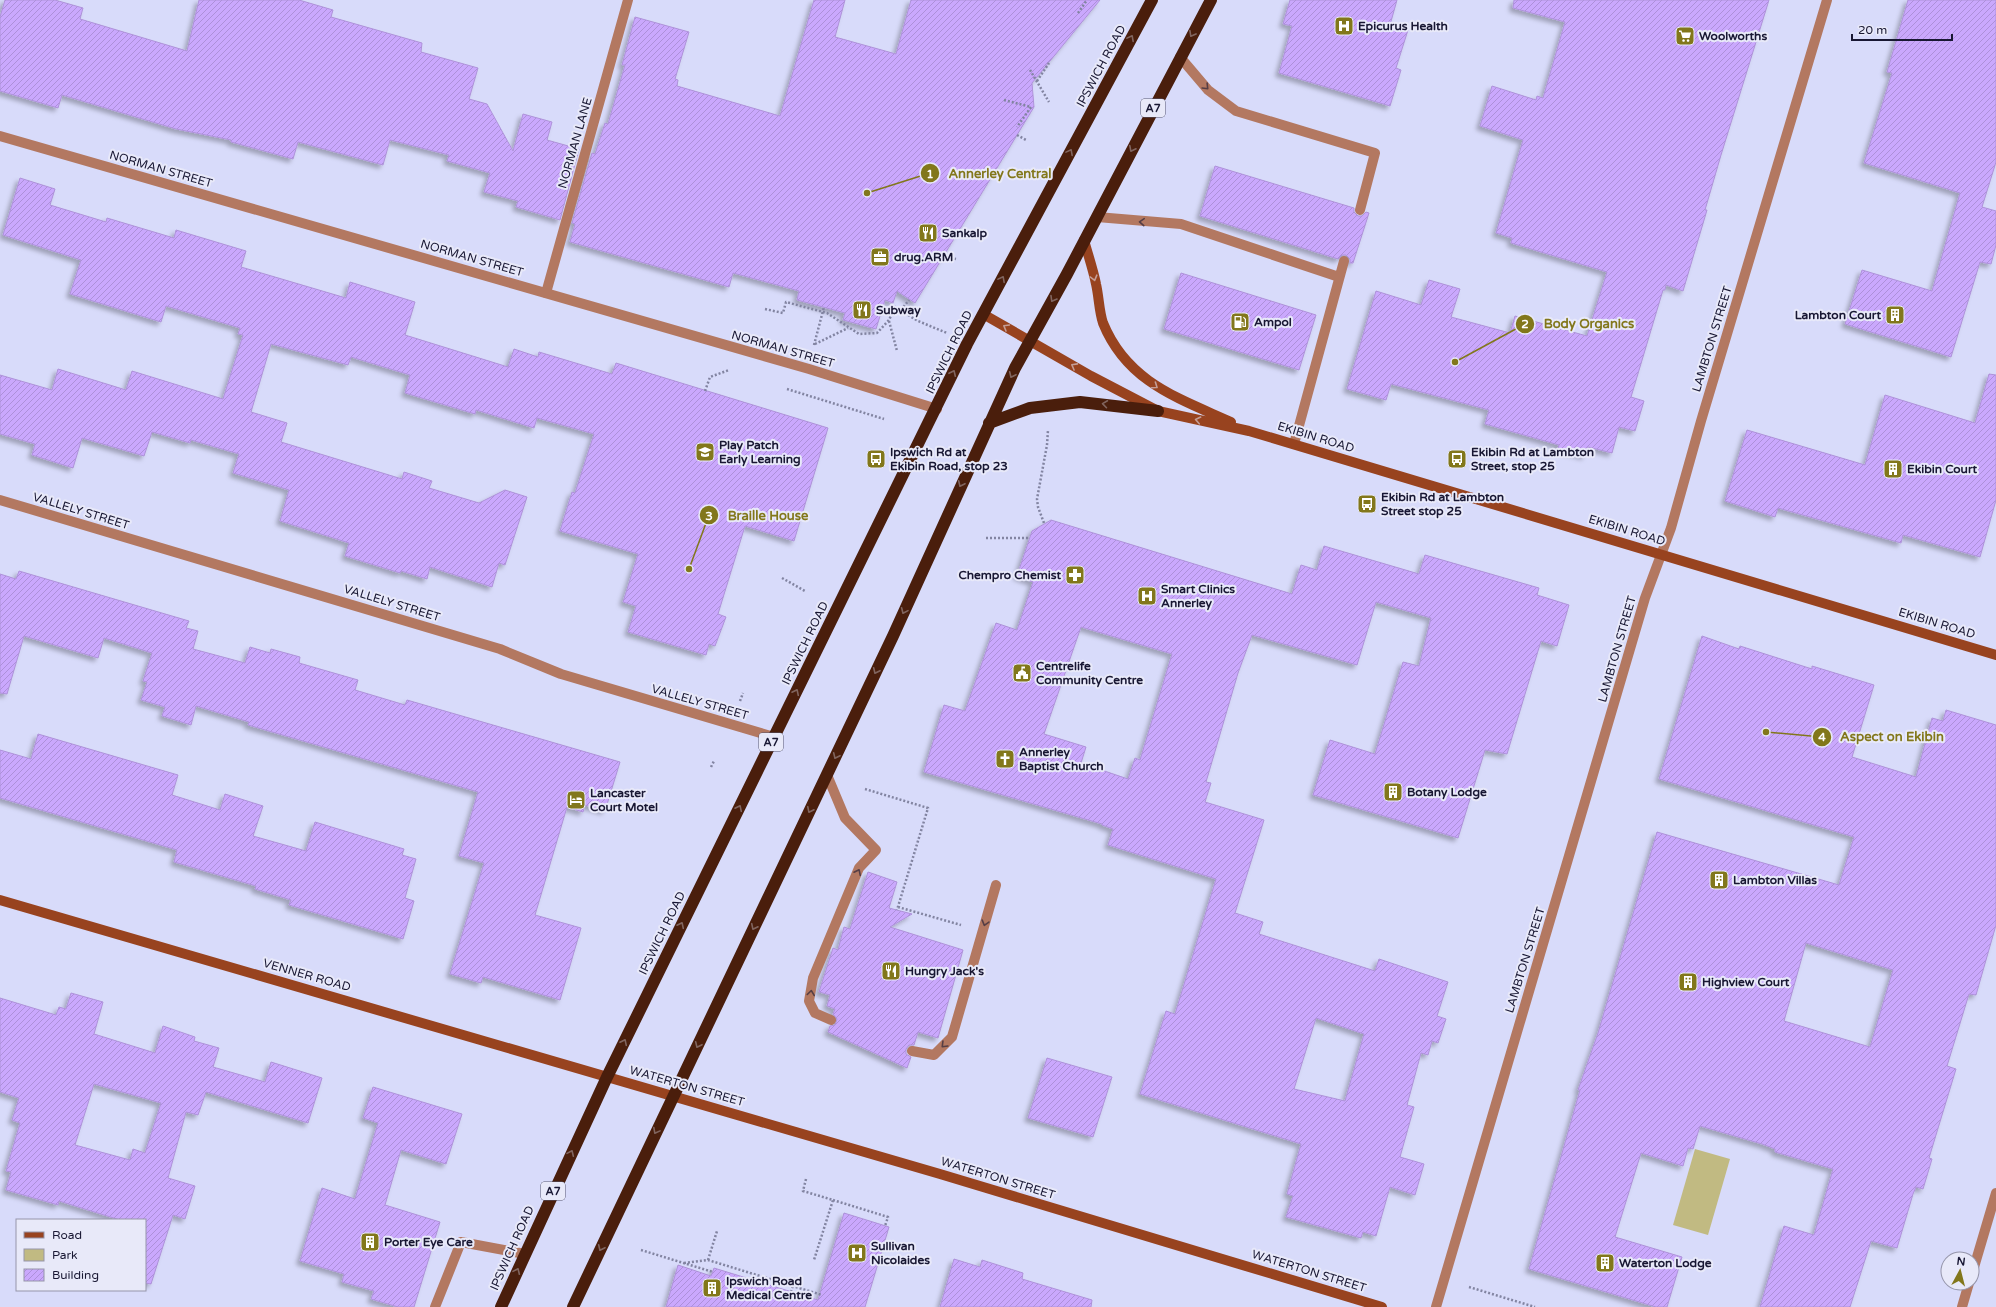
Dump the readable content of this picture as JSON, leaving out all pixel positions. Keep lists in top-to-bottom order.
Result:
{
  "streets": {
    "highway": ["IPSWICH ROAD", "A7"],
    "street": [
      "NORMAN LANE",
      "NORMAN STREET",
      "LAMBTON STREET",
      "EKIBIN ROAD",
      "VALLELY STREET",
      "VENNER ROAD",
      "WATERTON STREET"
    ]
  },
  "crossings": [
    ["IPSWICH ROAD", "NORMAN STREET"],
    ["IPSWICH ROAD", "EKIBIN ROAD"],
    ["IPSWICH ROAD", "VALLELY STREET"],
    ["IPSWICH ROAD", "VENNER ROAD"],
    ["IPSWICH ROAD", "WATERTON STREET"],
    ["A7", "EKIBIN ROAD"],
    ["A7", "WATERTON STREET"],
    ["NORMAN LANE", "NORMAN STREET"],
    ["LAMBTON STREET", "EKIBIN ROAD"],
    ["VENNER ROAD", "WATERTON STREET"]
  ],
  "places": {
    "hospital": ["Epicurus Health", "Smart Clinics Annerley", "Sullivan Nicolaides"],
    "supermarket": ["Woolworths"],
    "other": [
      "Annerley Central",
      "Body Organics",
      "Braille House",
      "Aspect on Ekibin"
    ],
    "restaurant": ["Sankalp", "Subway", "Hungry Jack's"],
    "office": ["drug.ARM"],
    "building": [
      "Lambton Court",
      "Ekibin Court",
      "Botany Lodge",
      "Lambton Villas",
      "Highview Court",
      "Porter Eye Care",
      "Waterton Lodge",
      "Ipswich Road Medical Centre"
    ],
    "fuel station": ["Ampol"],
    "school or university": ["Play Patch Early Learning"],
    "bus stop": ["Ipswich Rd at Ekibin Road, stop 23", "Ekibin Rd at Lambton Street, stop 25", "Ekibin Rd at Lambton Street stop 25"],
    "pharmacy": ["Chempro Chemist"],
    "public building": ["Centrelife Community Centre"],
    "church": ["Annerley Baptist Church"],
    "hotel": ["Lancaster Court Motel"]
  },
  "legend": ["Road", "Park", "Building"],
  "scale_bar": "20 m",
  "north": "top"
}
